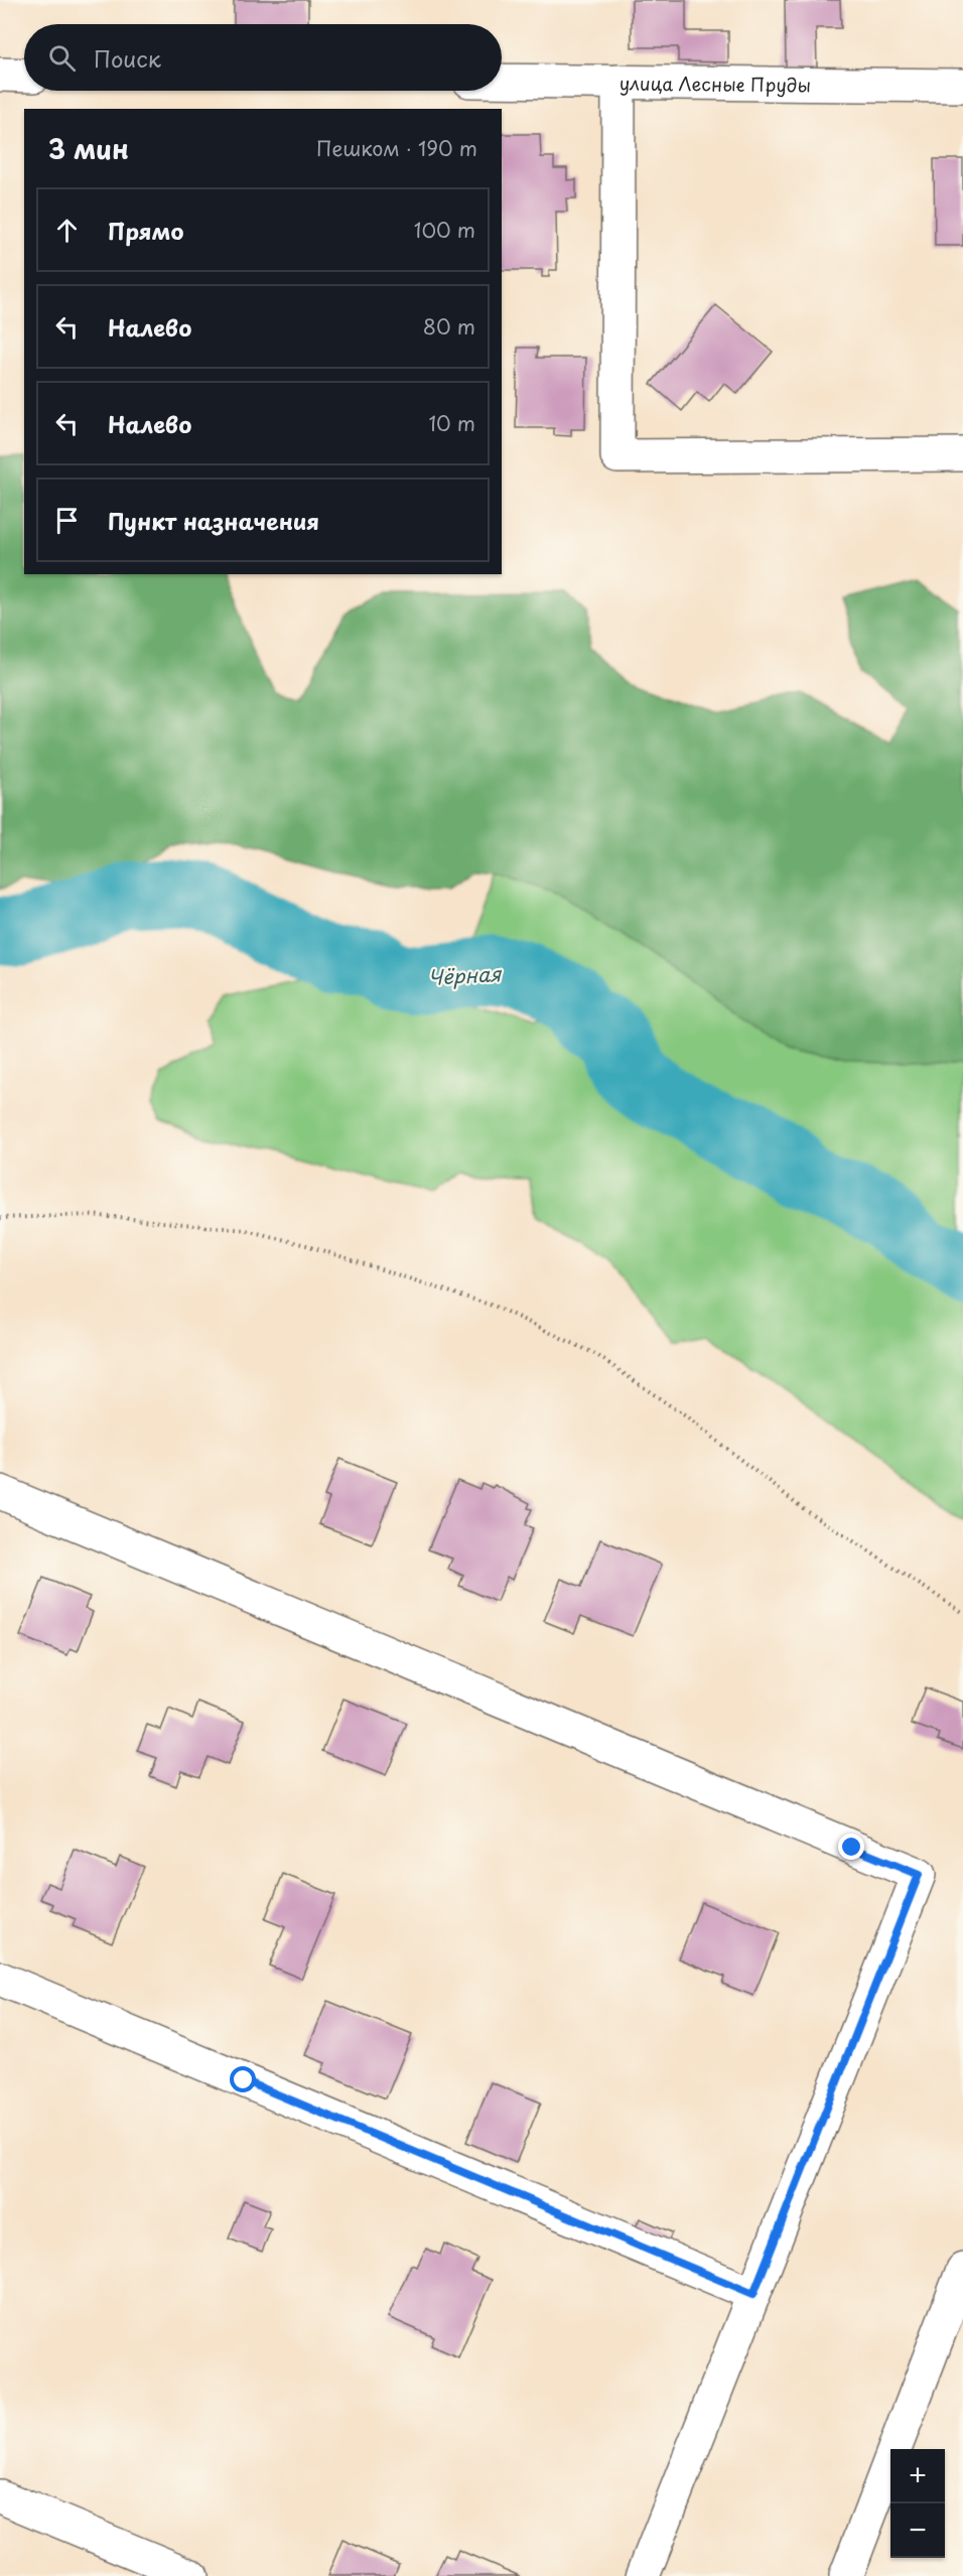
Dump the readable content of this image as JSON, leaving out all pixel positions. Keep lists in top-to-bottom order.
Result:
{
  "streets": {
    "street": ["улица Лесные Пруды"]
  },
  "water": ["Чёрная"],
  "page": {
    "search": "Поиск",
    "heading": ["3 мин", "Пешком · 190 m"],
    "list": [
      ["Прямо", "100 m"],
      ["Налево", "80 m"],
      ["Налево", "10 m"],
      "Пункт назначения"
    ],
    "map_buttons": ["+", "−"]
  }
}
